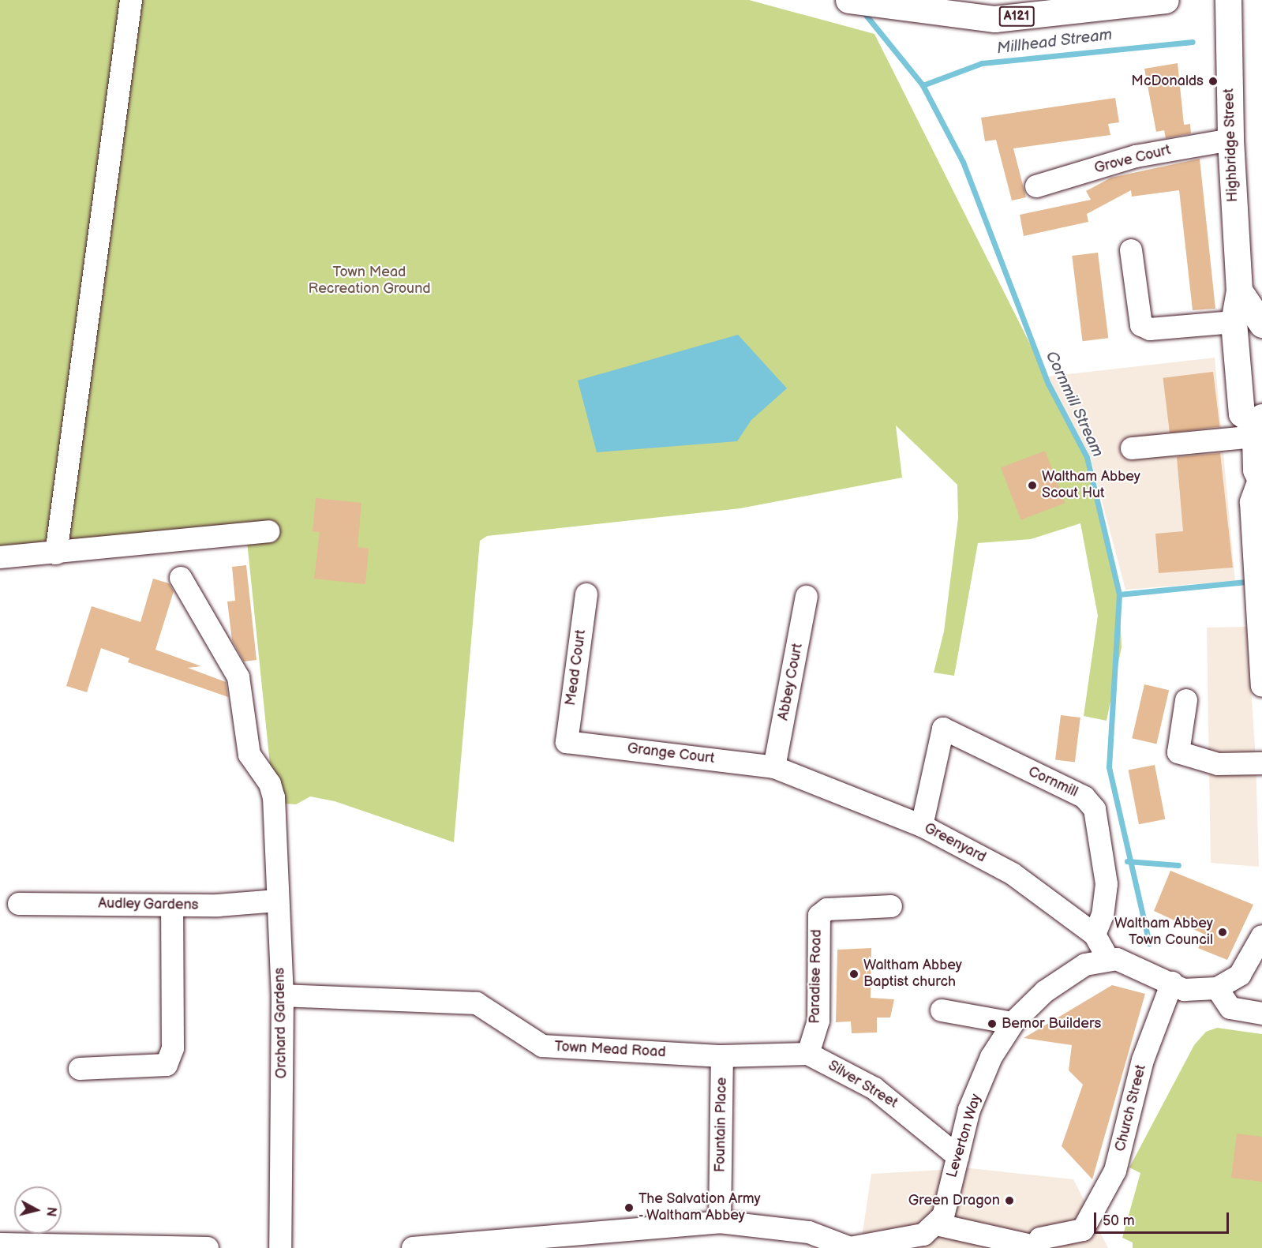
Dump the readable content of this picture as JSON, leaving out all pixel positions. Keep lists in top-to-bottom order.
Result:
{
  "streets": {
    "main road": ["A121", "Highbridge Street"],
    "street": [
      "Grove Court",
      "Mead Court",
      "Abbey Court",
      "Grange Court",
      "Cornmill",
      "Greenyard",
      "Audley Gardens",
      "Paradise Road",
      "Orchard Gardens",
      "Town Mead Road",
      "Silver Street",
      "Church Street",
      "Fountain Place",
      "Leverton Way"
    ]
  },
  "crossings": [
    ["Highbridge Street", "Grove Court"],
    ["Mead Court", "Grange Court"],
    ["Abbey Court", "Grange Court"],
    ["Abbey Court", "Greenyard"],
    ["Grange Court", "Greenyard"],
    ["Cornmill", "Greenyard"],
    ["Greenyard", "Leverton Way"],
    ["Audley Gardens", "Orchard Gardens"],
    ["Paradise Road", "Town Mead Road"],
    ["Paradise Road", "Silver Street"],
    ["Orchard Gardens", "Town Mead Road"],
    ["Town Mead Road", "Silver Street"],
    ["Town Mead Road", "Fountain Place"],
    ["Silver Street", "Leverton Way"],
    ["Church Street", "Leverton Way"]
  ],
  "water": ["Millhead Stream", "Cornmill Stream"],
  "parks": ["Town Mead Recreation Ground"],
  "places": [
    "McDonalds",
    "Waltham Abbey Scout Hut",
    "Waltham Abbey Town Council",
    "Waltham Abbey Baptist church",
    "Bemor Builders",
    "Green Dragon",
    "The Salvation Army - Waltham Abbey"
  ],
  "scale_bar": "50 m",
  "north": "right"
}
